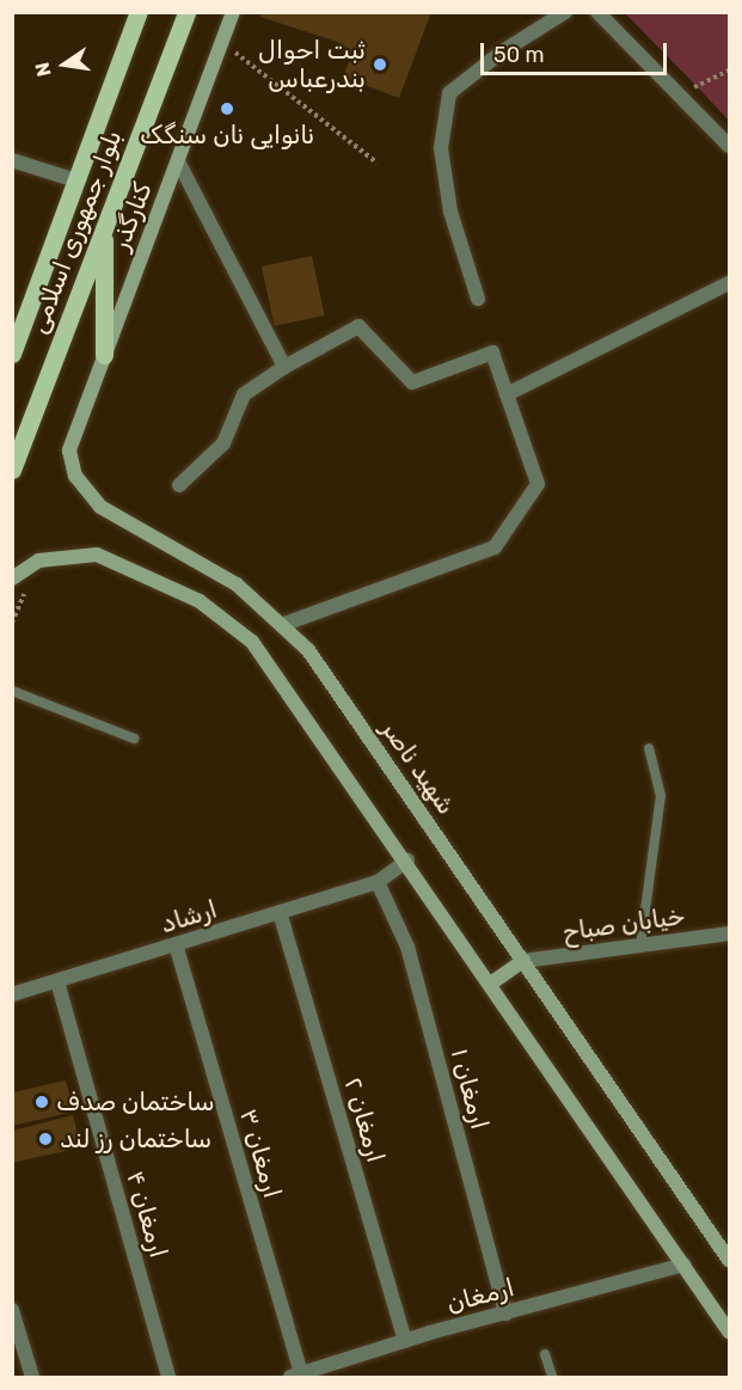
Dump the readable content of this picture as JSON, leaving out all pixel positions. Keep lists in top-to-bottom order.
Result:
{
  "streets": {
    "main road": ["کنارگذر", "بلوار جمهوری اسلامی", "شهید ناصر"],
    "street": [
      "ارشاد",
      "خیابان صباح",
      "ارمغان ۱",
      "ارمغان ۲",
      "ارمغان ۳",
      "ارمغان ۴",
      "ارمغان"
    ]
  },
  "crossings": [
    ["کنارگذر", "شهید ناصر"],
    ["شهید ناصر", "خیابان صباح"],
    ["ارشاد", "ارمغان ۱"],
    ["ارشاد", "ارمغان ۲"],
    ["ارشاد", "ارمغان ۳"],
    ["ارشاد", "ارمغان ۴"],
    ["ارمغان ۱", "ارمغان"],
    ["ارمغان ۲", "ارمغان"],
    ["ارمغان ۳", "ارمغان"]
  ],
  "places": [
    "ثبت احوال بندرعباس",
    "نانوایی نان سنگک",
    "ساختمان صدف",
    "ساختمان رز لند"
  ],
  "scale_bar": "50 m",
  "north": "left"
}
